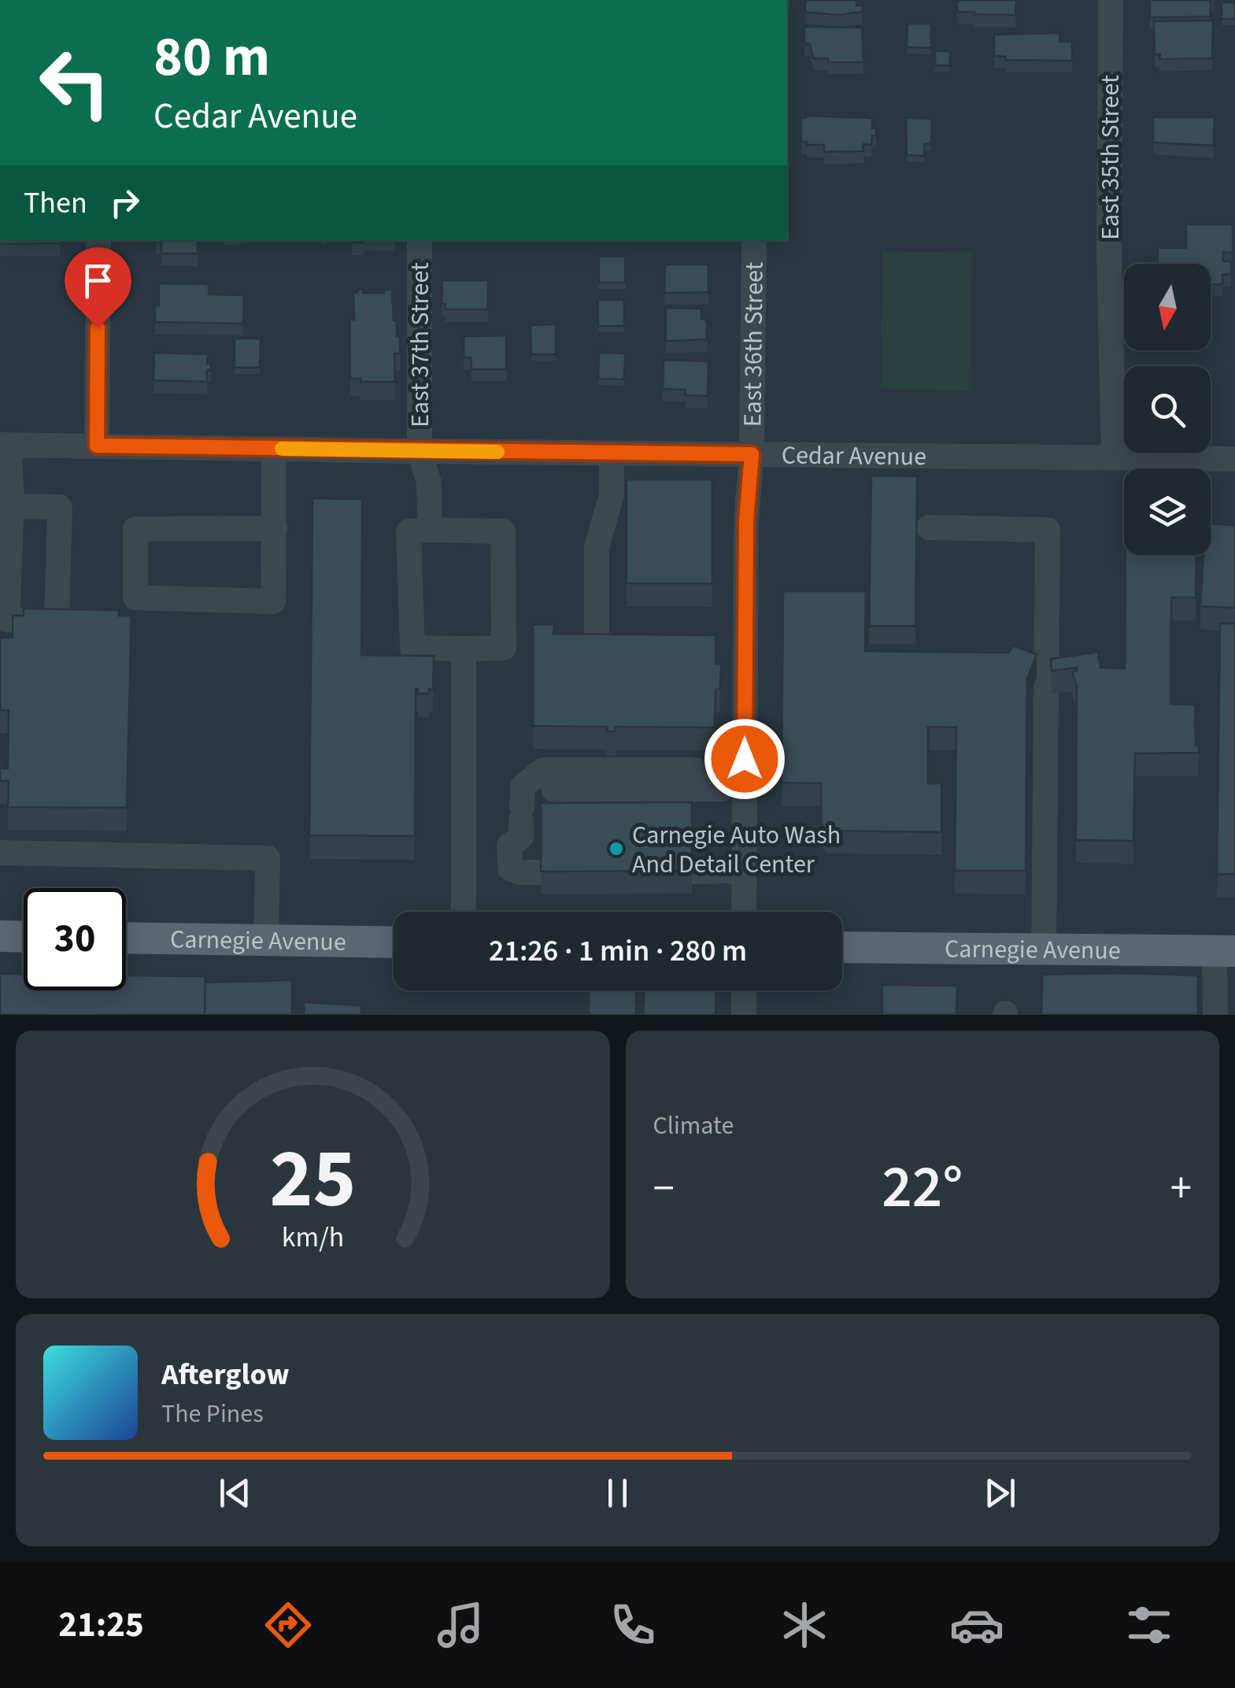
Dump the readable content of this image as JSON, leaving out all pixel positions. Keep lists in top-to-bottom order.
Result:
{
  "streets": {
    "main road": ["Carnegie Avenue"],
    "street": [
      "East 35th Street",
      "East 37th Street",
      "East 36th Street",
      "Cedar Avenue"
    ]
  },
  "crossings": [
    ["East 35th Street", "Cedar Avenue"],
    ["East 37th Street", "Cedar Avenue"],
    ["East 36th Street", "Cedar Avenue"]
  ],
  "places": ["Carnegie Auto Wash And Detail Center"],
  "north": "bottom",
  "page": {
    "turn": ["80 m", "Cedar Avenue"],
    "then": "Then",
    "limit": "30",
    "trip": "21:26 · 1 min · 280 m",
    "tile": "Climate",
    "heat": ["−", "22°", "+"],
    "song": ["Afterglow", "The Pines"],
    "tabs": "21:25",
    "gauge": ["25", "km/h"]
  }
}
